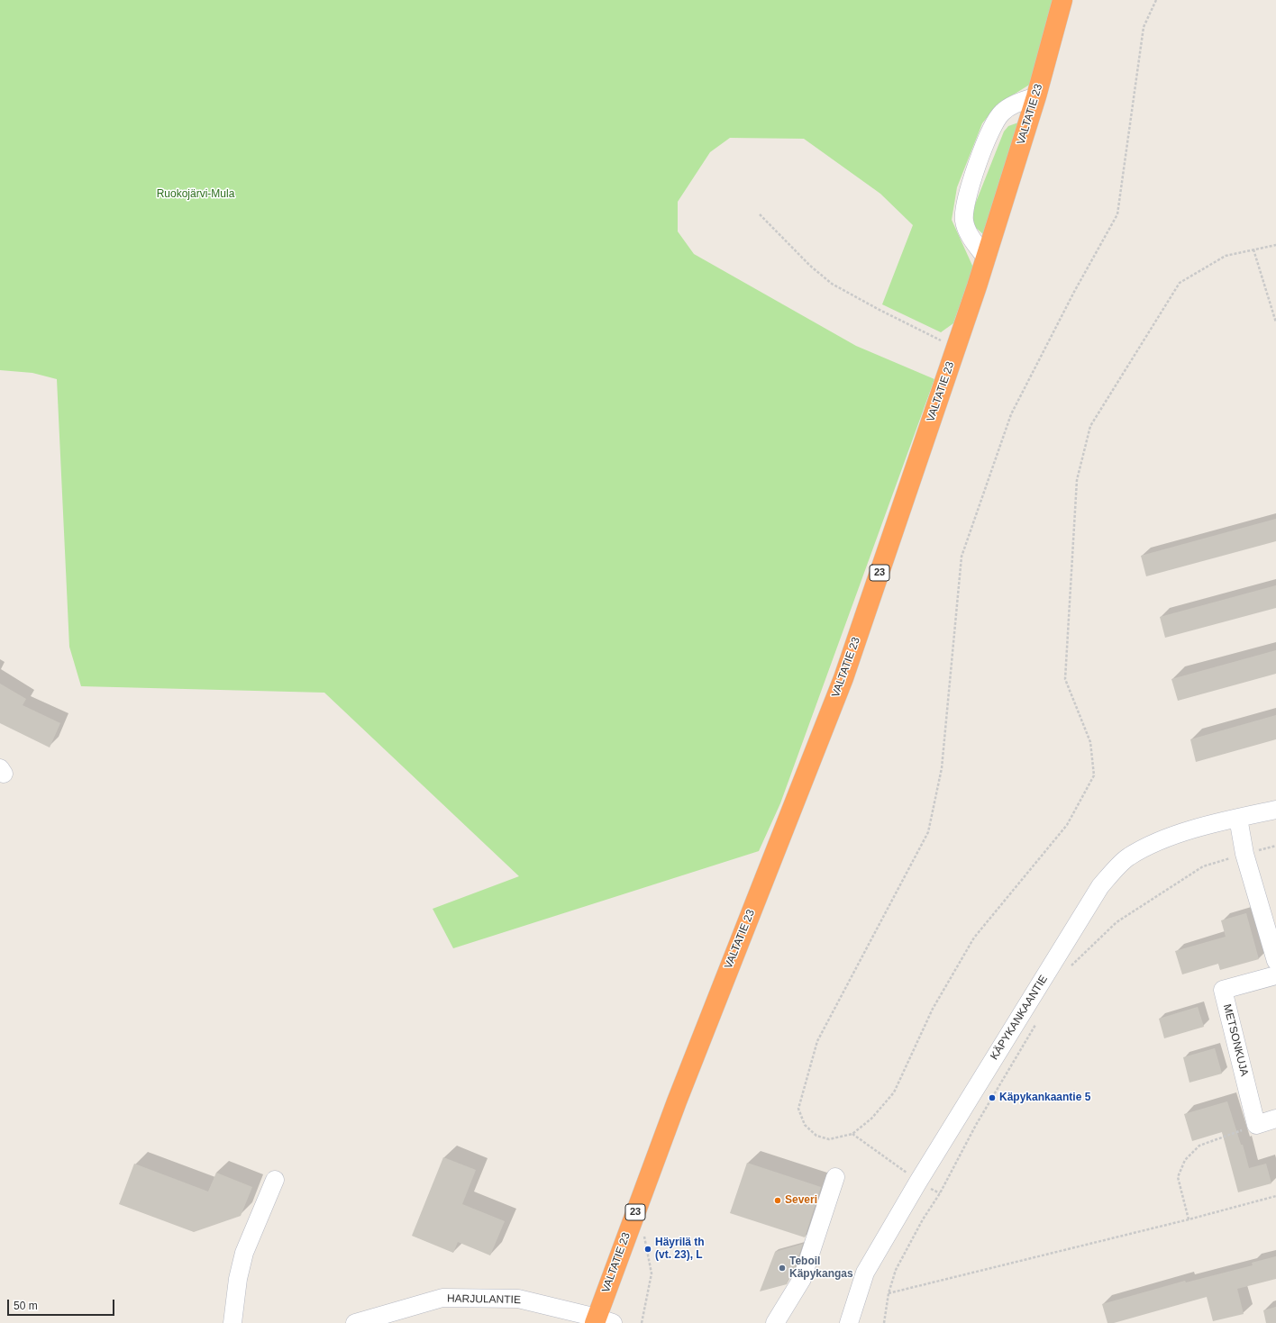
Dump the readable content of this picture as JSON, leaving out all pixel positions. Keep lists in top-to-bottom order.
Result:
{
  "streets": {
    "highway": ["VALTATIE 23", "23"],
    "street": ["KÄPYKANKAANTIE", "METSONKUJA", "HARJULANTIE"]
  },
  "crossings": [
    ["VALTATIE 23", "HARJULANTIE"]
  ],
  "parks": ["Ruokojärvi-Mula"],
  "places": [
    "Käpykankaantie 5",
    "Severi",
    "Häyrilä th (vt. 23), L",
    "Teboil Käpykangas"
  ],
  "scale_bar": "50 m"
}
